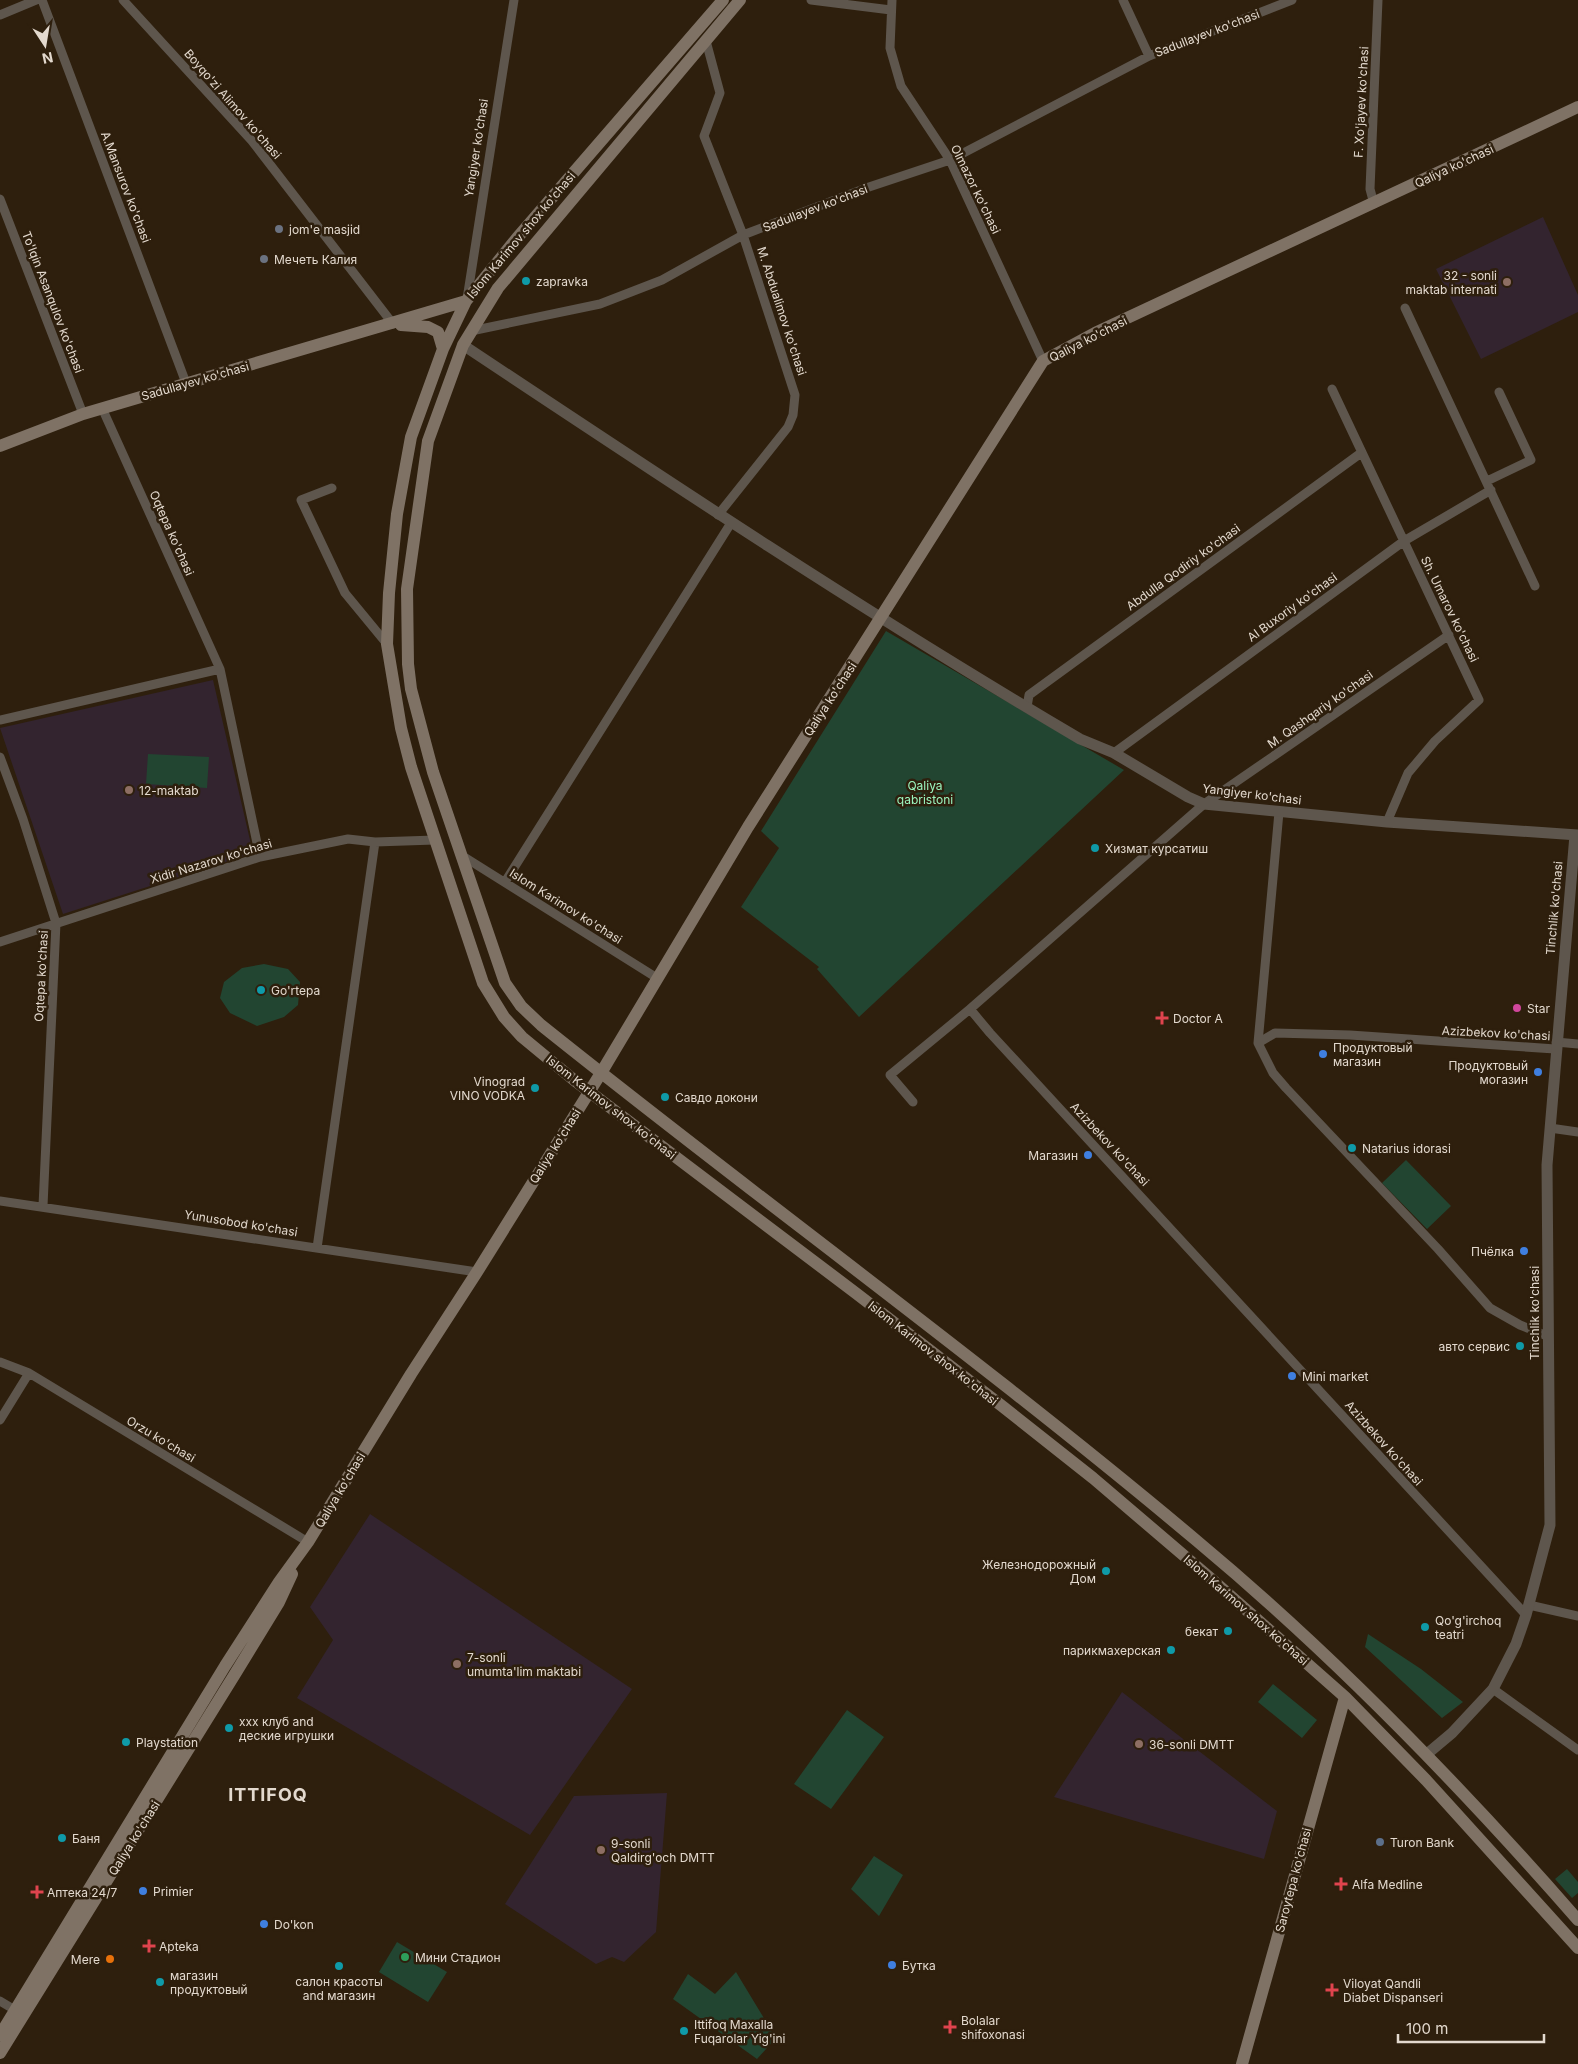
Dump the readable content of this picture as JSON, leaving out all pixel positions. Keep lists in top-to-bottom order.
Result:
{
  "streets": {
    "main road": [
      "Sadullayev ko'chasi",
      "Qaliya ko'chasi",
      "Islom Karimov shox ko'chasi",
      "Saroytepa ko'chasi"
    ],
    "street": [
      "F. Xo'jayev ko'chasi",
      "Boyqo'zi Alimov ko'chasi",
      "Yangiyer ko'chasi",
      "A.Mansurov ko'chasi",
      "Olmazor ko'chasi",
      "To'lqin Asanqulov ko'chasi",
      "M. Abdualimov ko'chasi",
      "Oqtepa ko'chasi",
      "Abdulla Qodiriy ko'chasi",
      "Al Buxoriy ko'chasi",
      "Sh. Umarov ko'chasi",
      "M. Qashqariy ko'chasi",
      "Xidir Nazarov ko'chasi",
      "Islom Karimov ko'chasi",
      "Tinchlik ko'chasi",
      "Azizbekov ko'chasi",
      "Yunusobod ko'chasi",
      "Orzu ko'chasi"
    ]
  },
  "crossings": [
    ["Sadullayev ko'chasi", "Boyqo'zi Alimov ko'chasi"],
    ["Sadullayev ko'chasi", "Yangiyer ko'chasi"],
    ["Sadullayev ko'chasi", "A.Mansurov ko'chasi"],
    ["Sadullayev ko'chasi", "Olmazor ko'chasi"],
    ["Sadullayev ko'chasi", "Islom Karimov shox ko'chasi"],
    ["Sadullayev ko'chasi", "To'lqin Asanqulov ko'chasi"],
    ["Sadullayev ko'chasi", "M. Abdualimov ko'chasi"],
    ["Sadullayev ko'chasi", "Oqtepa ko'chasi"],
    ["F. Xo'jayev ko'chasi", "Qaliya ko'chasi"],
    ["Yangiyer ko'chasi", "Qaliya ko'chasi"],
    ["Yangiyer ko'chasi", "Islom Karimov shox ko'chasi"],
    ["Yangiyer ko'chasi", "M. Abdualimov ko'chasi"],
    ["Yangiyer ko'chasi", "Abdulla Qodiriy ko'chasi"],
    ["Yangiyer ko'chasi", "Al Buxoriy ko'chasi"],
    ["Yangiyer ko'chasi", "Sh. Umarov ko'chasi"],
    ["Yangiyer ko'chasi", "M. Qashqariy ko'chasi"],
    ["Yangiyer ko'chasi", "Tinchlik ko'chasi"],
    ["Qaliya ko'chasi", "Olmazor ko'chasi"],
    ["Qaliya ko'chasi", "Islom Karimov shox ko'chasi"],
    ["Qaliya ko'chasi", "Islom Karimov ko'chasi"],
    ["Qaliya ko'chasi", "Yunusobod ko'chasi"],
    ["Qaliya ko'chasi", "Orzu ko'chasi"],
    ["Islom Karimov shox ko'chasi", "M. Abdualimov ko'chasi"],
    ["Islom Karimov shox ko'chasi", "Xidir Nazarov ko'chasi"],
    ["Islom Karimov shox ko'chasi", "Islom Karimov ko'chasi"],
    ["Islom Karimov shox ko'chasi", "Tinchlik ko'chasi"],
    ["Islom Karimov shox ko'chasi", "Saroytepa ko'chasi"],
    ["Oqtepa ko'chasi", "Xidir Nazarov ko'chasi"],
    ["Oqtepa ko'chasi", "Yunusobod ko'chasi"],
    ["Abdulla Qodiriy ko'chasi", "Sh. Umarov ko'chasi"],
    ["Al Buxoriy ko'chasi", "Sh. Umarov ko'chasi"],
    ["Sh. Umarov ko'chasi", "M. Qashqariy ko'chasi"],
    ["Tinchlik ko'chasi", "Azizbekov ko'chasi"]
  ],
  "districts": ["ITTIFOQ"],
  "parks": ["Qaliya qabristoni"],
  "places": {
    "other": [
      "jom'e masjid",
      "Мечеть Калия",
      "zapravka",
      "32 - sonli maktab internati",
      "12-maktab",
      "Хизмат курсатиш",
      "Go'rtepa",
      "Star",
      "Продуктовый магазин",
      "Продуктовый могазин",
      "Vinograd VINO VODKA",
      "Савдо докони",
      "Natarius idorasi",
      "Магазин",
      "Пчёлка",
      "авто сервис",
      "Mini market",
      "Железнодорожный Дом",
      "Qo'g'irchoq teatri",
      "бекат",
      "парикмахерская",
      "7-sonli umumta'lim maktabi",
      "ххх клуб and деские игрушки",
      "Playstation",
      "36-sonli DMTT",
      "Баня",
      "Turon Bank",
      "9-sonli Qaldirg'och DMTT",
      "Primier",
      "Do'kon",
      "Мини Стадион",
      "Mere",
      "Бутка",
      "салон красоты and магазин",
      "магазин продуктовый",
      "Ittifoq Maxalla Fuqarolar Yig'ini"
    ],
    "health": [
      "Doctor A",
      "Alfa Medline",
      "Аптека 24/7",
      "Apteka",
      "Viloyat Qandli Diabet Dispanseri",
      "Bolalar shifoxonasi"
    ]
  },
  "scale_bar": "100 m",
  "north": "bottom"
}
